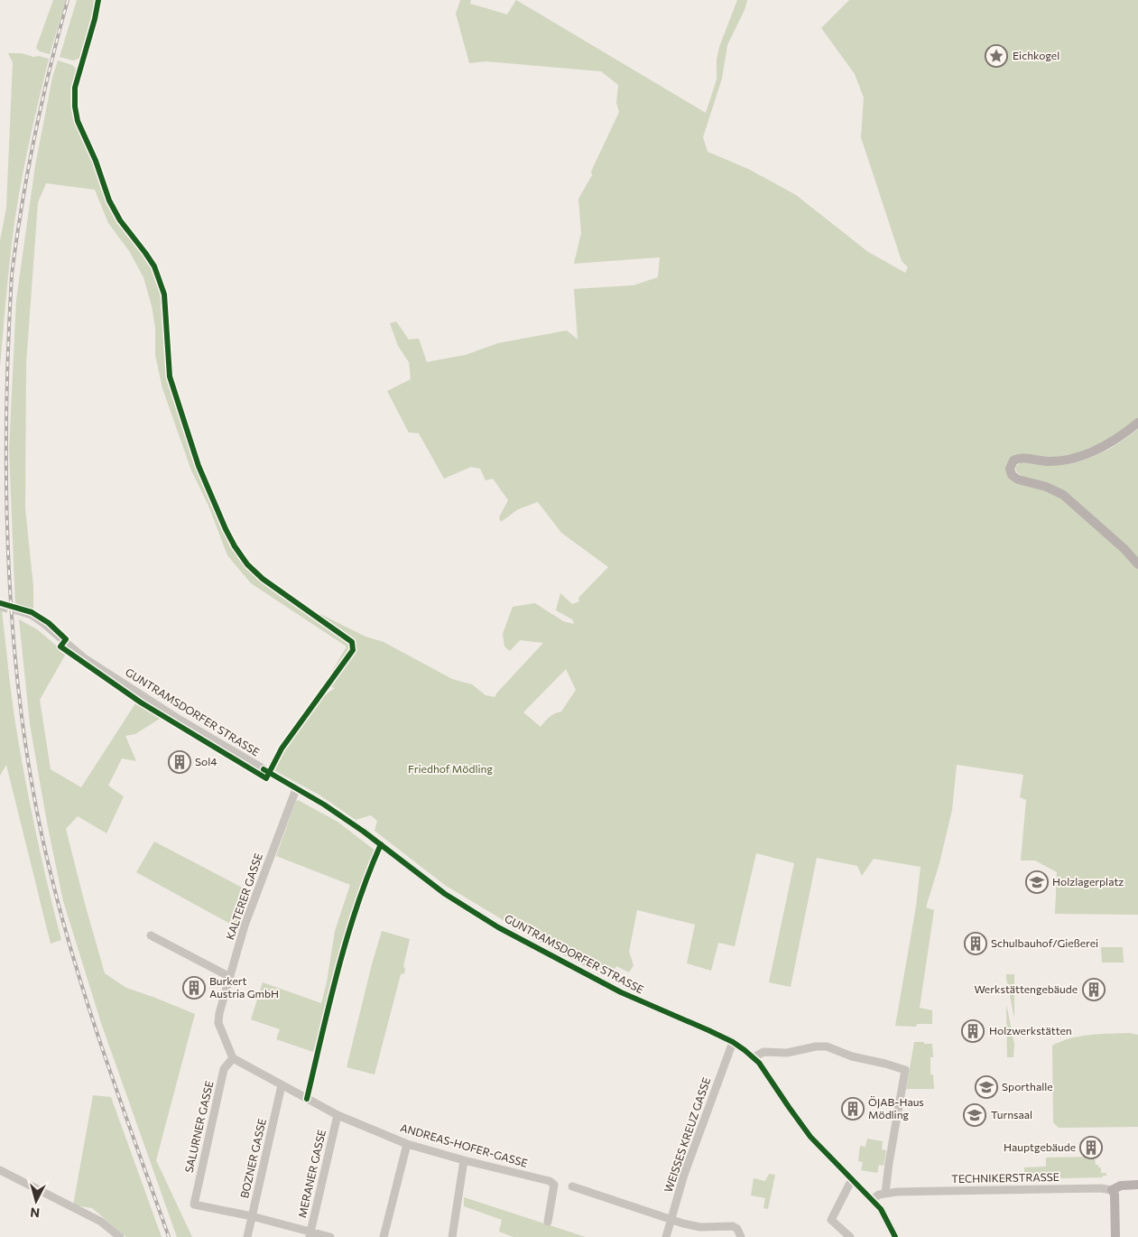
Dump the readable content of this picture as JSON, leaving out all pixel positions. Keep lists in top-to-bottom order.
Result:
{
  "streets": {
    "main road": ["TECHNIKERSTRASSE"],
    "street": [
      "GUNTRAMSDORFER STRASSE",
      "KALTERER GASSE",
      "SALURNER GASSE",
      "WEISSES KREUZ GASSE",
      "ANDREAS-HOFER-GASSE",
      "BOZNER GASSE",
      "MERANER GASSE"
    ]
  },
  "crossings": [
    ["GUNTRAMSDORFER STRASSE", "KALTERER GASSE"],
    ["GUNTRAMSDORFER STRASSE", "WEISSES KREUZ GASSE"],
    ["GUNTRAMSDORFER STRASSE", "TECHNIKERSTRASSE"],
    ["KALTERER GASSE", "SALURNER GASSE"],
    ["KALTERER GASSE", "ANDREAS-HOFER-GASSE"],
    ["SALURNER GASSE", "ANDREAS-HOFER-GASSE"],
    ["SALURNER GASSE", "BOZNER GASSE"],
    ["ANDREAS-HOFER-GASSE", "BOZNER GASSE"],
    ["ANDREAS-HOFER-GASSE", "MERANER GASSE"]
  ],
  "parks": ["Friedhof Mödling"],
  "places": {
    "place": ["Eichkogel"],
    "building": [
      "Sol4",
      "Schulbauhof/Gießerei",
      "Burkert Austria GmbH",
      "Werkstättengebäude",
      "Holzwerkstätten",
      "ÖJAB-Haus Mödling",
      "Hauptgebäude"
    ],
    "school or university": ["Holzlagerplatz", "Sporthalle", "Turnsaal"]
  },
  "north": "bottom"
}
